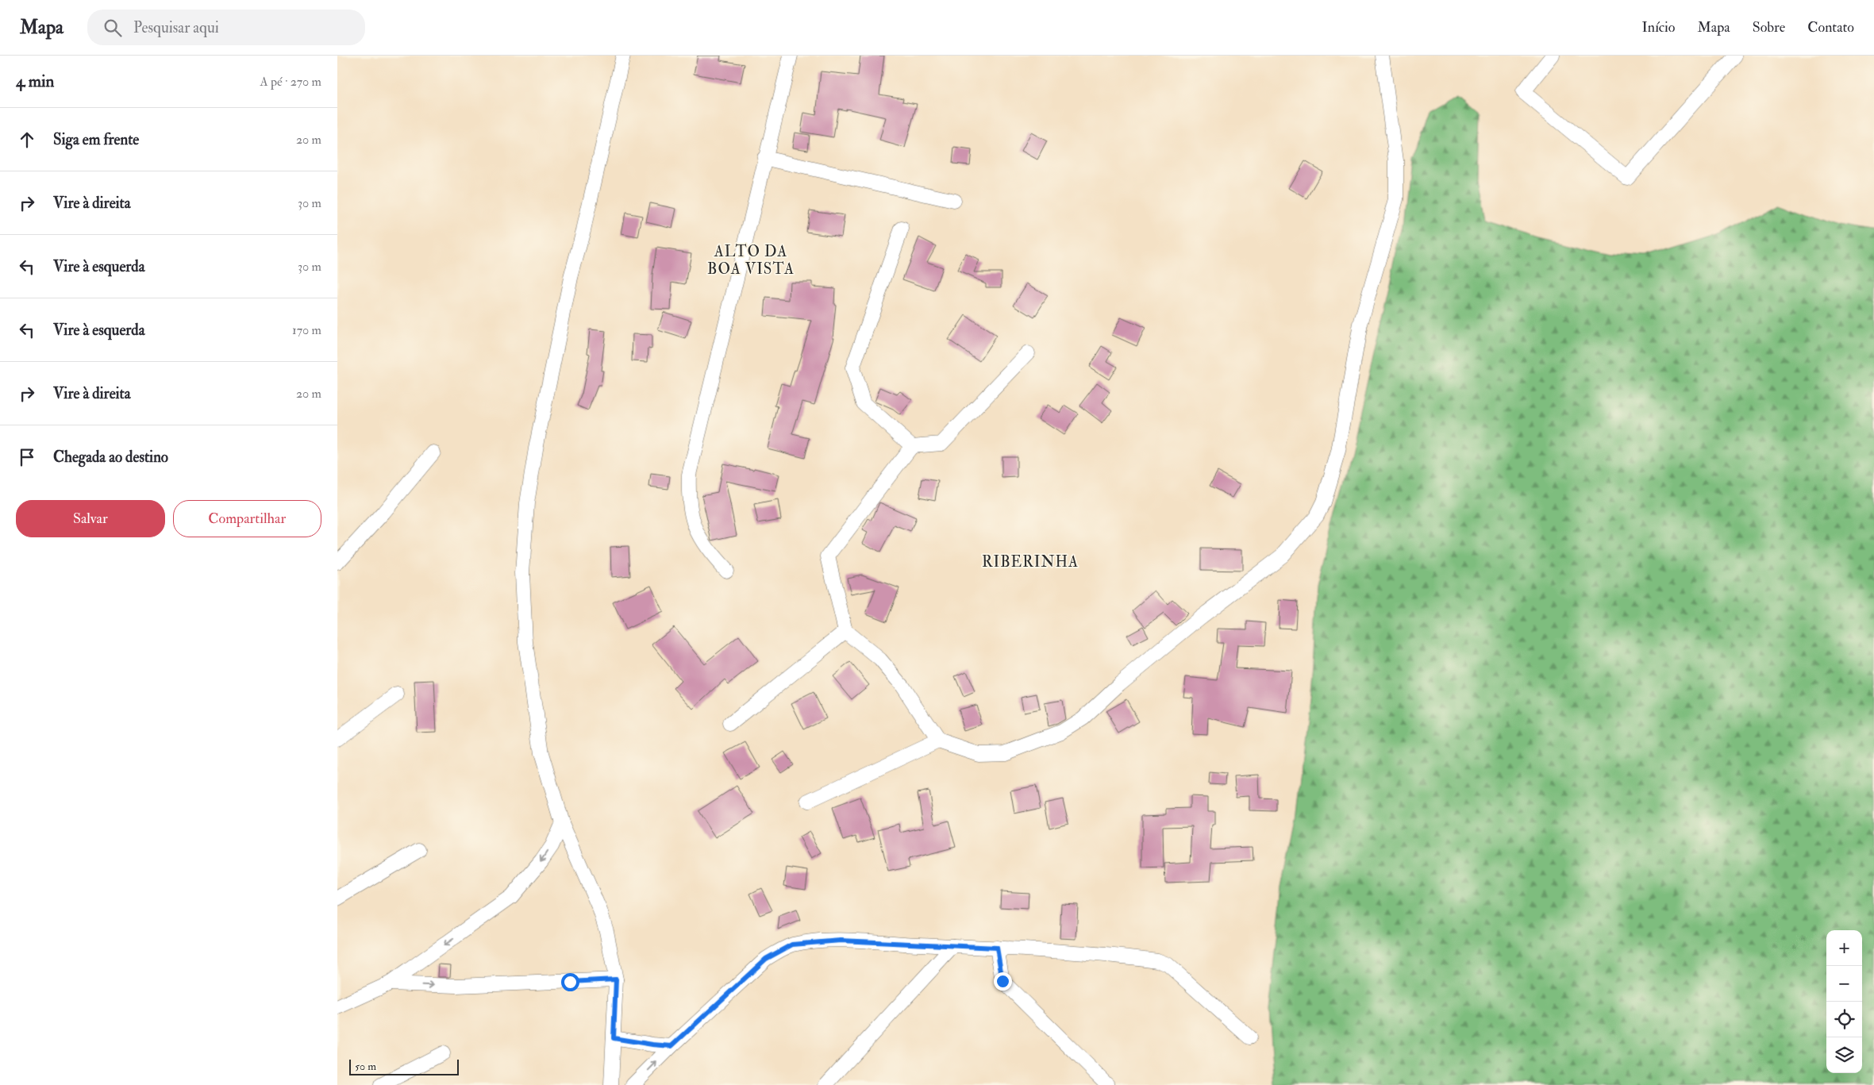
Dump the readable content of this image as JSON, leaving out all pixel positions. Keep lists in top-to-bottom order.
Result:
{
  "districts": ["ALTO DA BOA VISTA", "RIBERINHA"],
  "scale_bar": "50 m",
  "page": {
    "header": "Mapa",
    "search": "Pesquisar aqui",
    "nav": [
      "Início",
      "Mapa",
      "Sobre",
      "Contato"
    ],
    "heading": ["4 min", "A pé · 270 m"],
    "list": [
      ["Siga em frente", "20 m"],
      ["Vire à direita", "30 m"],
      ["Vire à esquerda", "30 m"],
      ["Vire à esquerda", "170 m"],
      ["Vire à direita", "20 m"],
      "Chegada ao destino"
    ],
    "buttons": ["Salvar", "Compartilhar"],
    "map_buttons": ["+", "−"],
    "scale": "50 m"
  }
}
